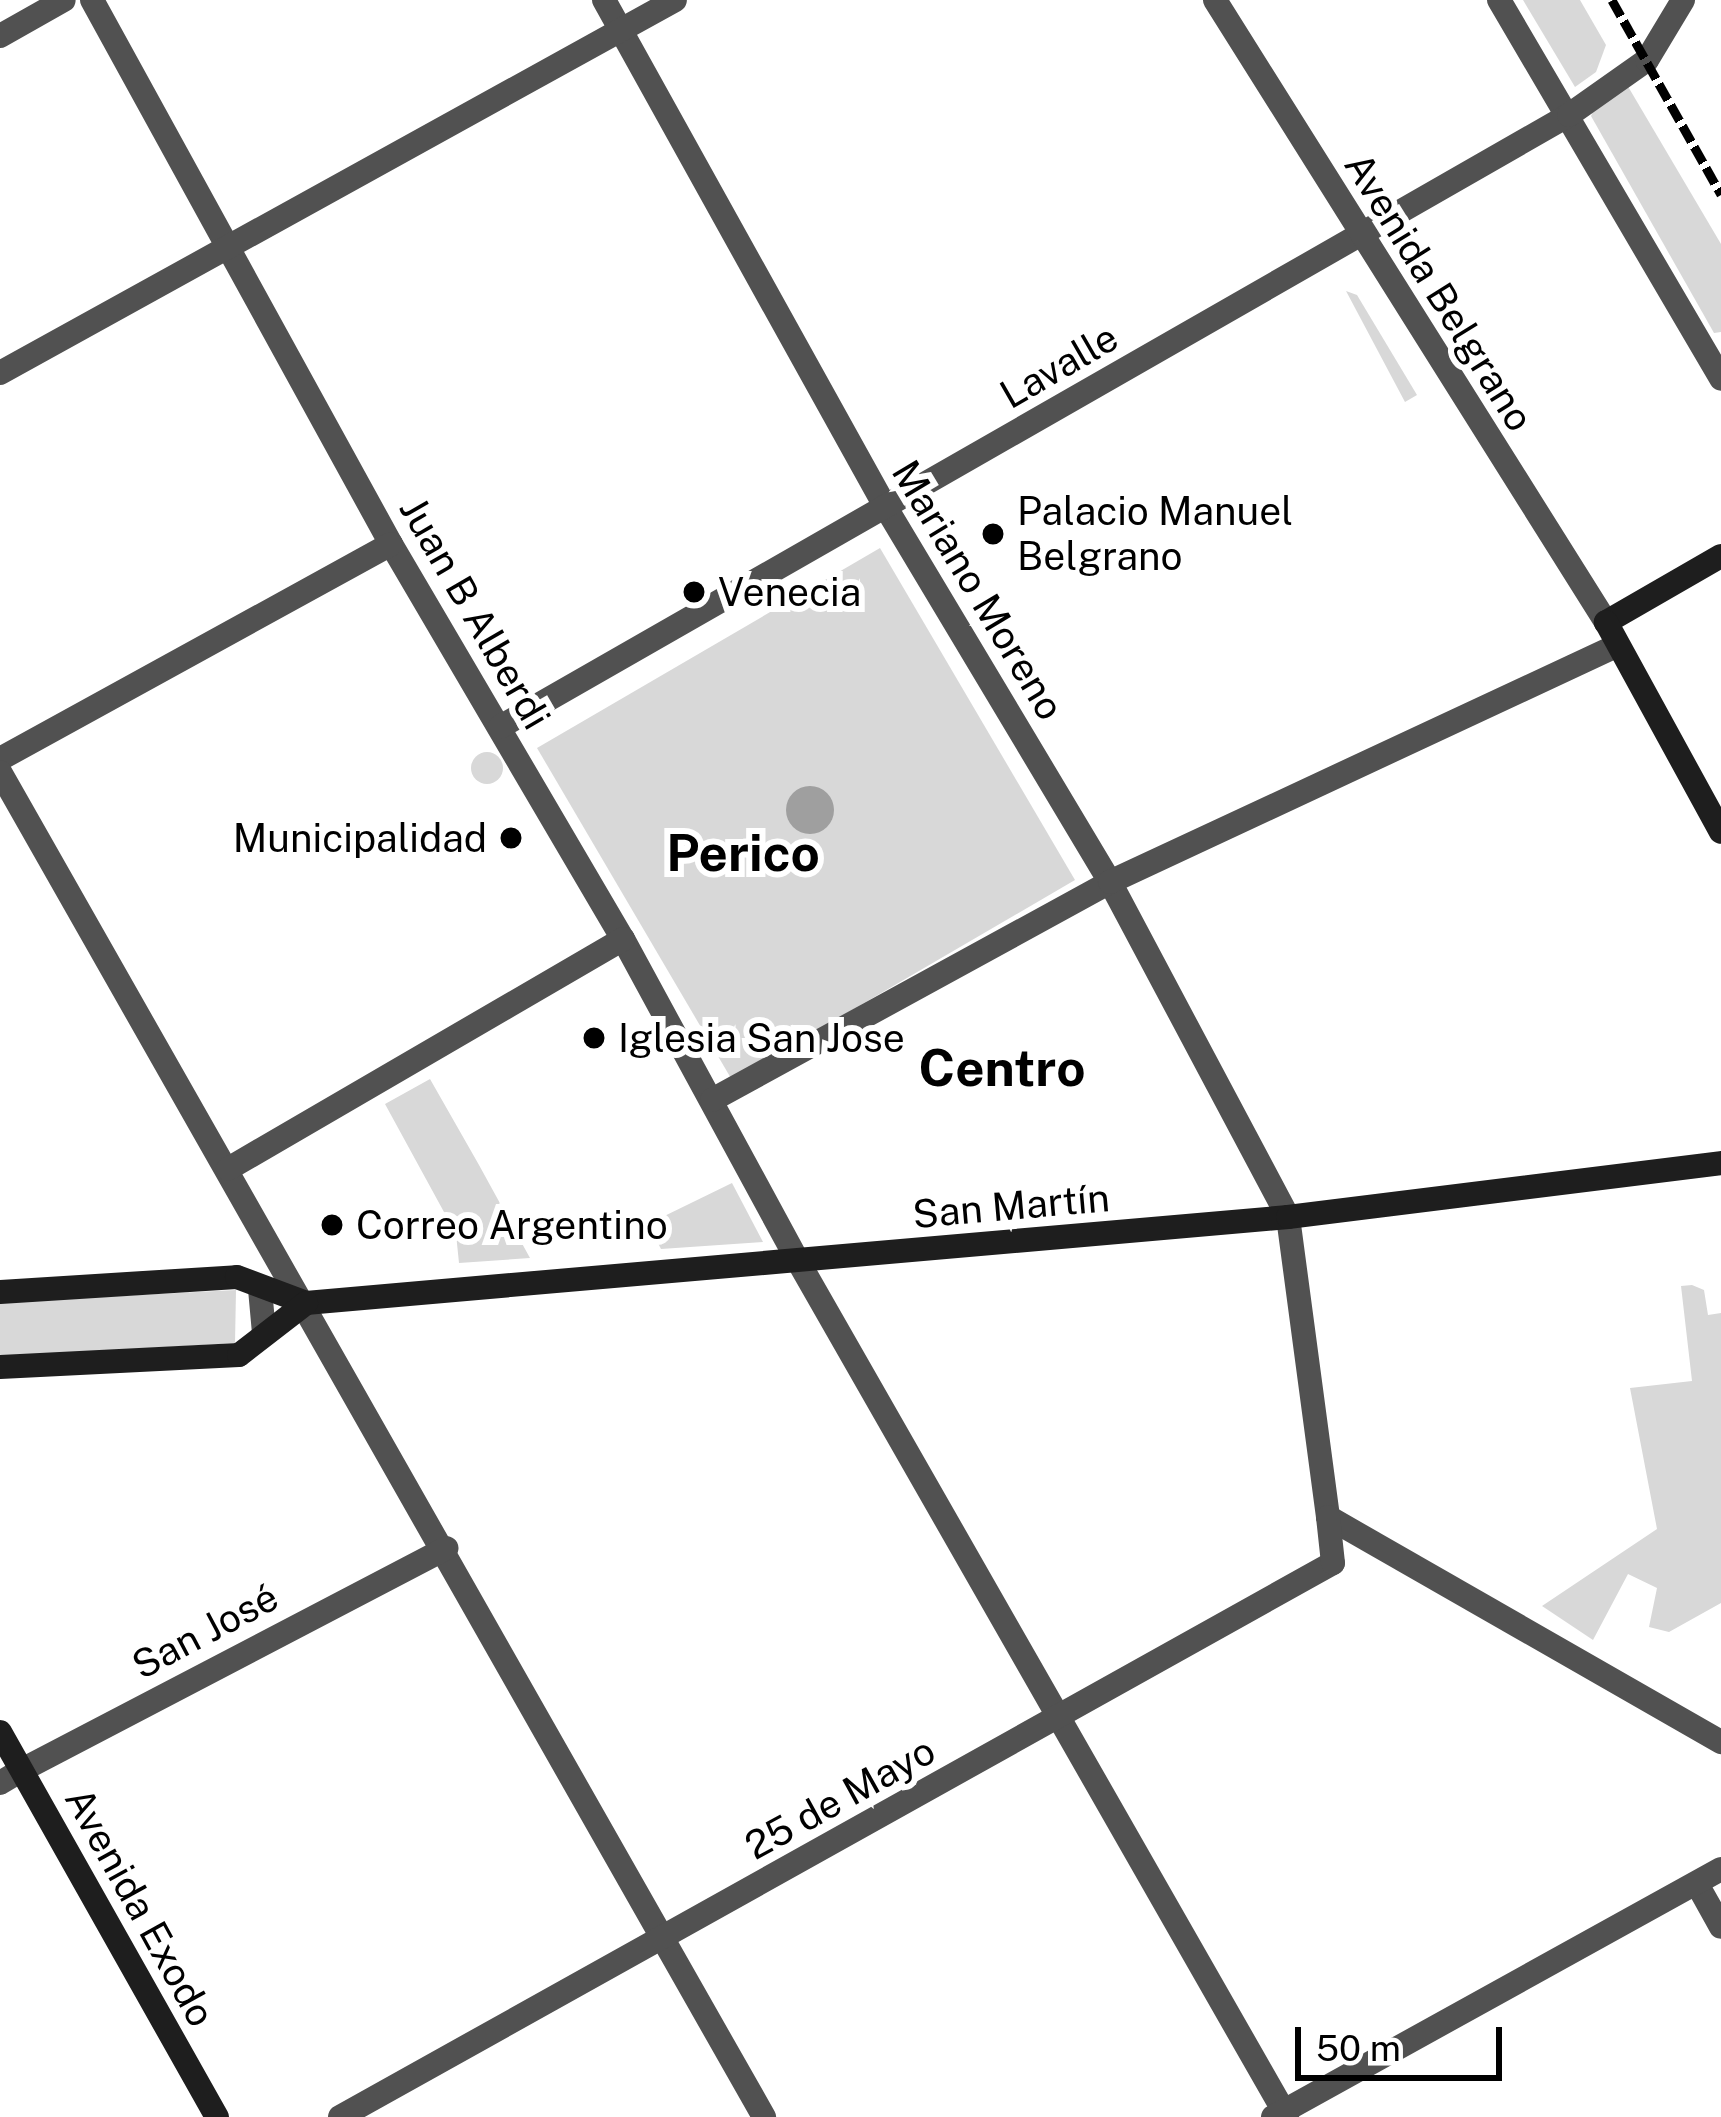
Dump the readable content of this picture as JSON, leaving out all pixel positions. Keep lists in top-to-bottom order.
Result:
{
  "streets": {
    "main road": ["San Martín", "Avenida Exodo"],
    "street": [
      "Avenida Belgrano",
      "Lavalle",
      "Mariano Moreno",
      "Juan B Alberdi",
      "San José",
      "25 de Mayo"
    ]
  },
  "crossings": [
    ["Avenida Belgrano", "Lavalle"],
    ["Lavalle", "Mariano Moreno"],
    ["Lavalle", "Juan B Alberdi"],
    ["Mariano Moreno", "San Martín"],
    ["Juan B Alberdi", "San Martín"],
    ["Juan B Alberdi", "25 de Mayo"],
    ["San José", "Avenida Exodo"]
  ],
  "districts": ["Perico", "Centro"],
  "places": [
    "Palacio Manuel Belgrano",
    "Venecia",
    "Municipalidad",
    "Iglesia San Jose",
    "Correo Argentino"
  ],
  "scale_bar": "50 m"
}
